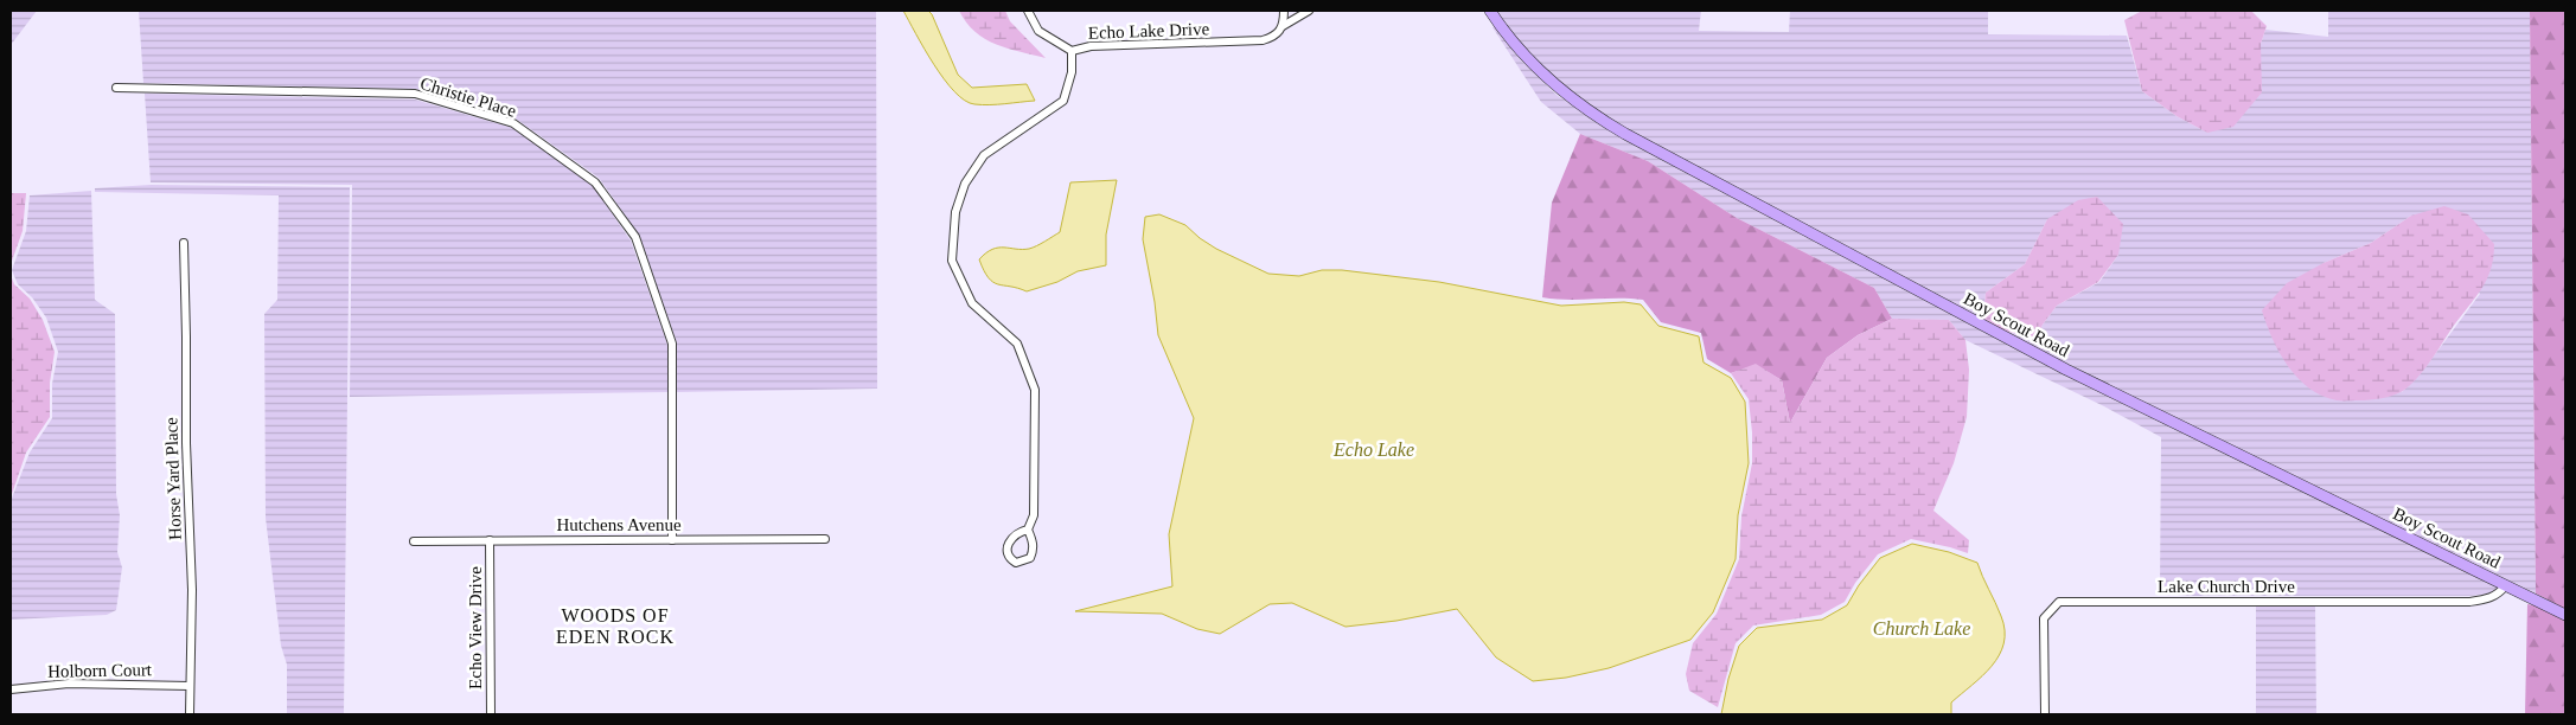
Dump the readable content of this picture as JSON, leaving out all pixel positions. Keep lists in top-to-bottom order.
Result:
{
  "streets": {
    "street": [
      "Echo Lake Drive",
      "Christie Place",
      "Boy Scout Road",
      "Horse Yard Place",
      "Hutchens Avenue",
      "Lake Church Drive",
      "Echo View Drive",
      "Holborn Court"
    ]
  },
  "crossings": [
    ["Christie Place", "Hutchens Avenue"],
    ["Boy Scout Road", "Lake Church Drive"],
    ["Horse Yard Place", "Holborn Court"],
    ["Hutchens Avenue", "Echo View Drive"]
  ],
  "districts": ["WOODS OF EDEN ROCK"],
  "water": ["Echo Lake", "Church Lake"]
}
